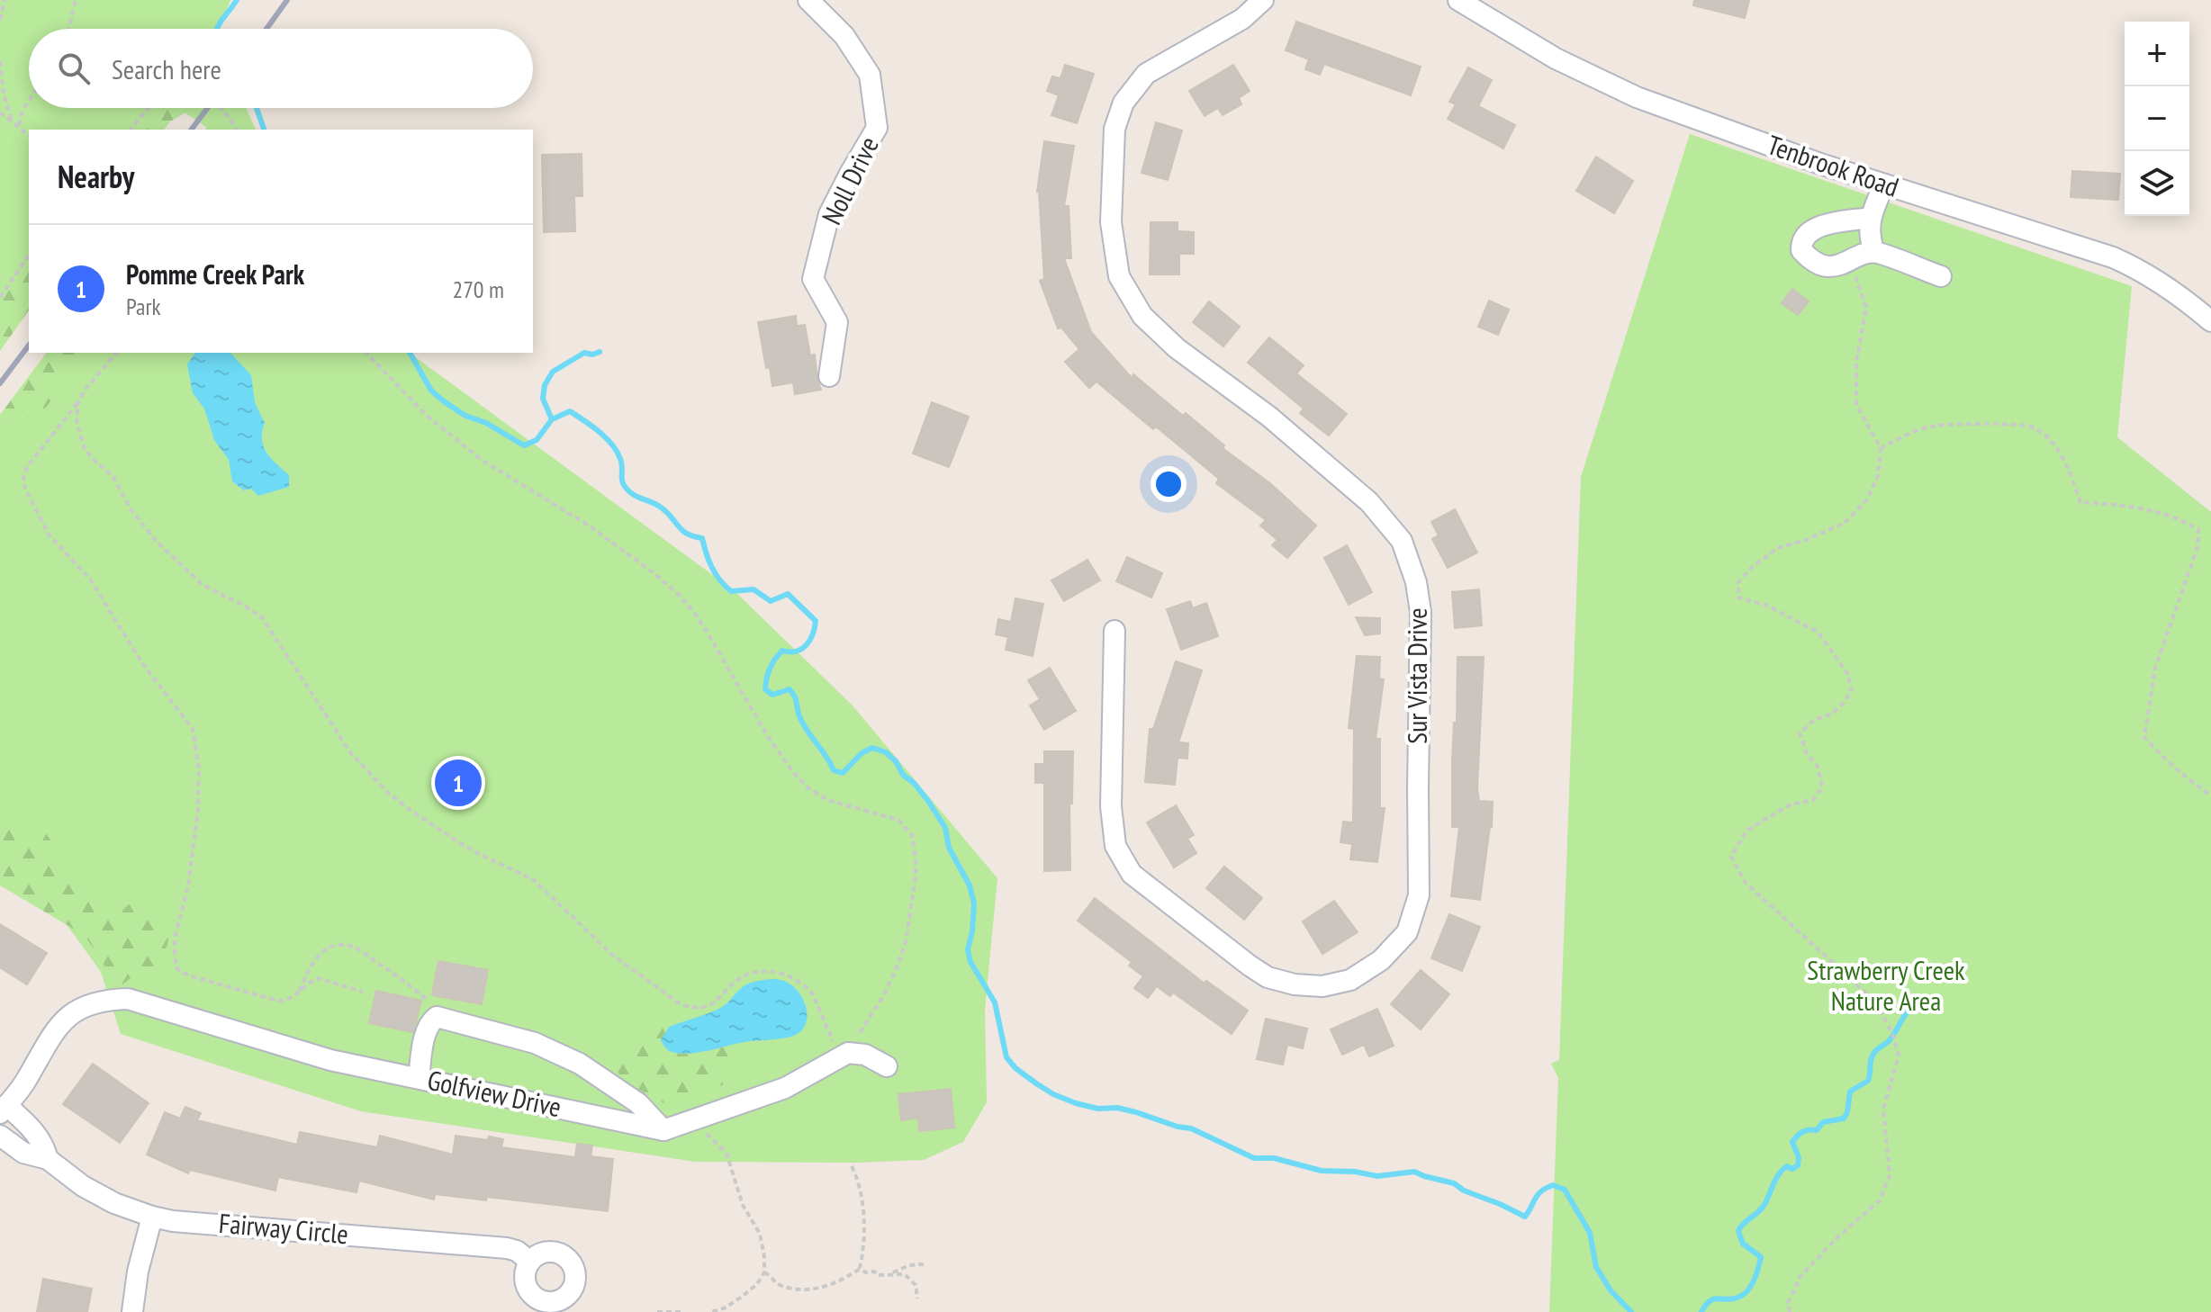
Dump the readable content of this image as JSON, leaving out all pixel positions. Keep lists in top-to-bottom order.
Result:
{
  "streets": {
    "street": [
      "Tenbrook Road",
      "Noll Drive",
      "Sur Vista Drive",
      "Golfview Drive",
      "Fairway Circle"
    ]
  },
  "crossings": [
    ["Golfview Drive", "Fairway Circle"]
  ],
  "parks": ["Strawberry Creek Nature Area"],
  "page": {
    "map_buttons": ["+", "−"],
    "search": "Search here",
    "heading": "Nearby",
    "list": [
      {
        "mark": "1",
        "name": "Pomme Creek Park",
        "note": "Park",
        "value": "270 m"
      }
    ],
    "pins": "1"
  }
}
